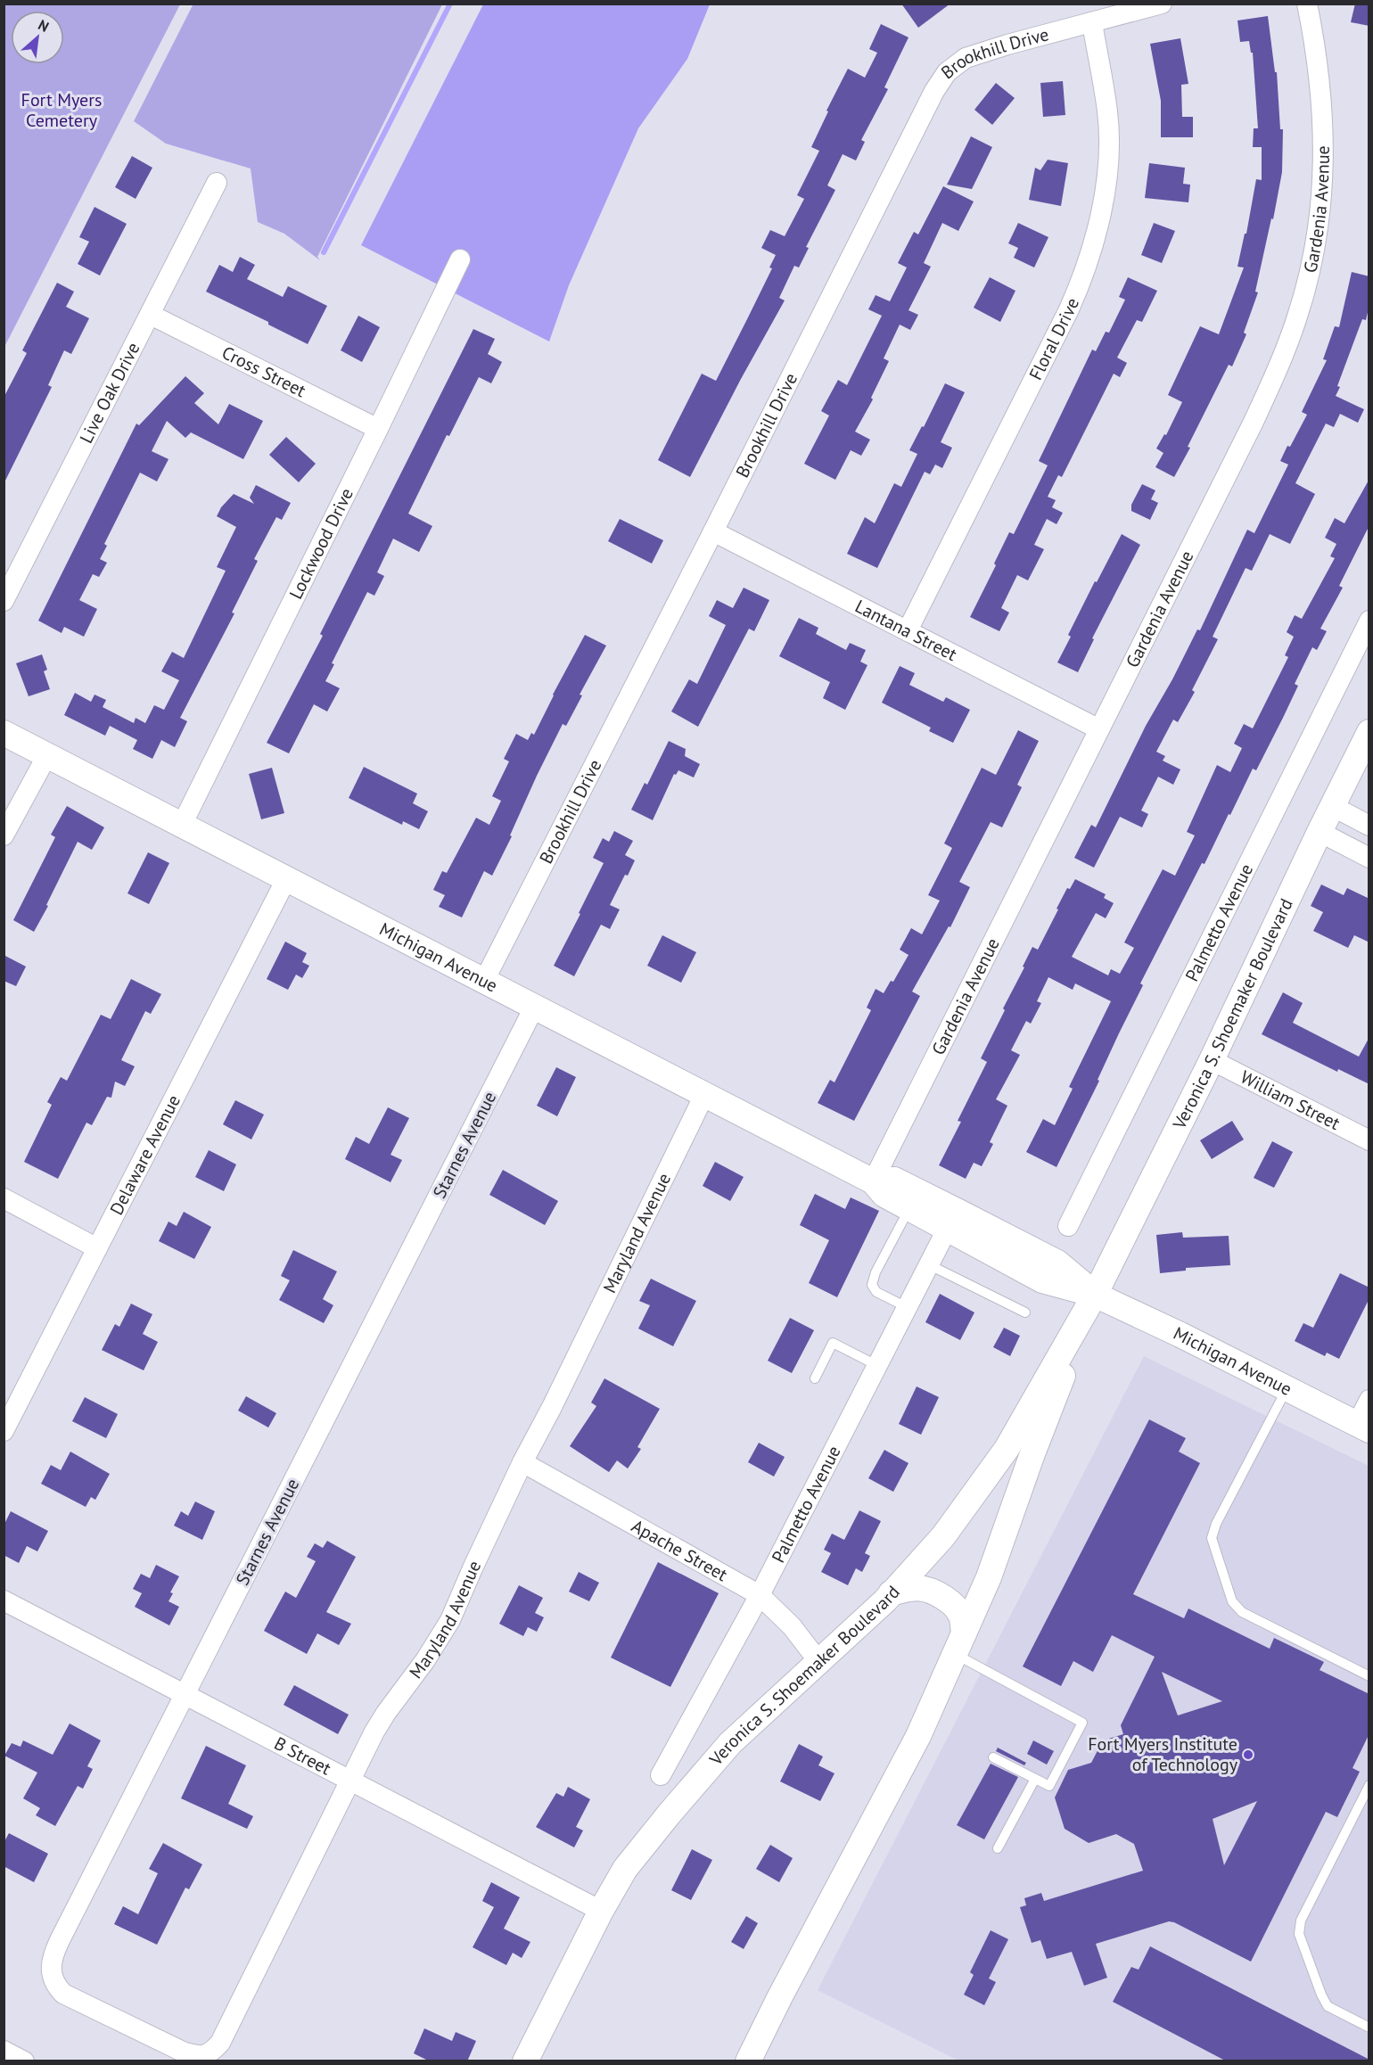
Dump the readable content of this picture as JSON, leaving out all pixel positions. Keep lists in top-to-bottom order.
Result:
{
  "streets": {
    "street": [
      "Brookhill Drive",
      "Gardenia Avenue",
      "Floral Drive",
      "Cross Street",
      "Live Oak Drive",
      "Lockwood Drive",
      "Lantana Street",
      "Palmetto Avenue",
      "Michigan Avenue",
      "Veronica S. Shoemaker Boulevard",
      "William Street",
      "Starnes Avenue",
      "Delaware Avenue",
      "Maryland Avenue",
      "Apache Street",
      "B Street"
    ]
  },
  "crossings": [
    ["Brookhill Drive", "Floral Drive"],
    ["Brookhill Drive", "Lantana Street"],
    ["Brookhill Drive", "Michigan Avenue"],
    ["Gardenia Avenue", "Lantana Street"],
    ["Gardenia Avenue", "Michigan Avenue"],
    ["Floral Drive", "Lantana Street"],
    ["Cross Street", "Live Oak Drive"],
    ["Cross Street", "Lockwood Drive"],
    ["Lockwood Drive", "Michigan Avenue"],
    ["Palmetto Avenue", "Michigan Avenue"],
    ["Palmetto Avenue", "Apache Street"],
    ["Michigan Avenue", "Veronica S. Shoemaker Boulevard"],
    ["Michigan Avenue", "Starnes Avenue"],
    ["Michigan Avenue", "Delaware Avenue"],
    ["Michigan Avenue", "Maryland Avenue"],
    ["Veronica S. Shoemaker Boulevard", "William Street"],
    ["Veronica S. Shoemaker Boulevard", "Apache Street"],
    ["Veronica S. Shoemaker Boulevard", "B Street"],
    ["Starnes Avenue", "Maryland Avenue"],
    ["Starnes Avenue", "B Street"],
    ["Maryland Avenue", "Apache Street"],
    ["Maryland Avenue", "B Street"]
  ],
  "parks": ["Fort Myers Cemetery"],
  "places": ["Fort Myers Institute of Technology"],
  "north": "top right"
}
